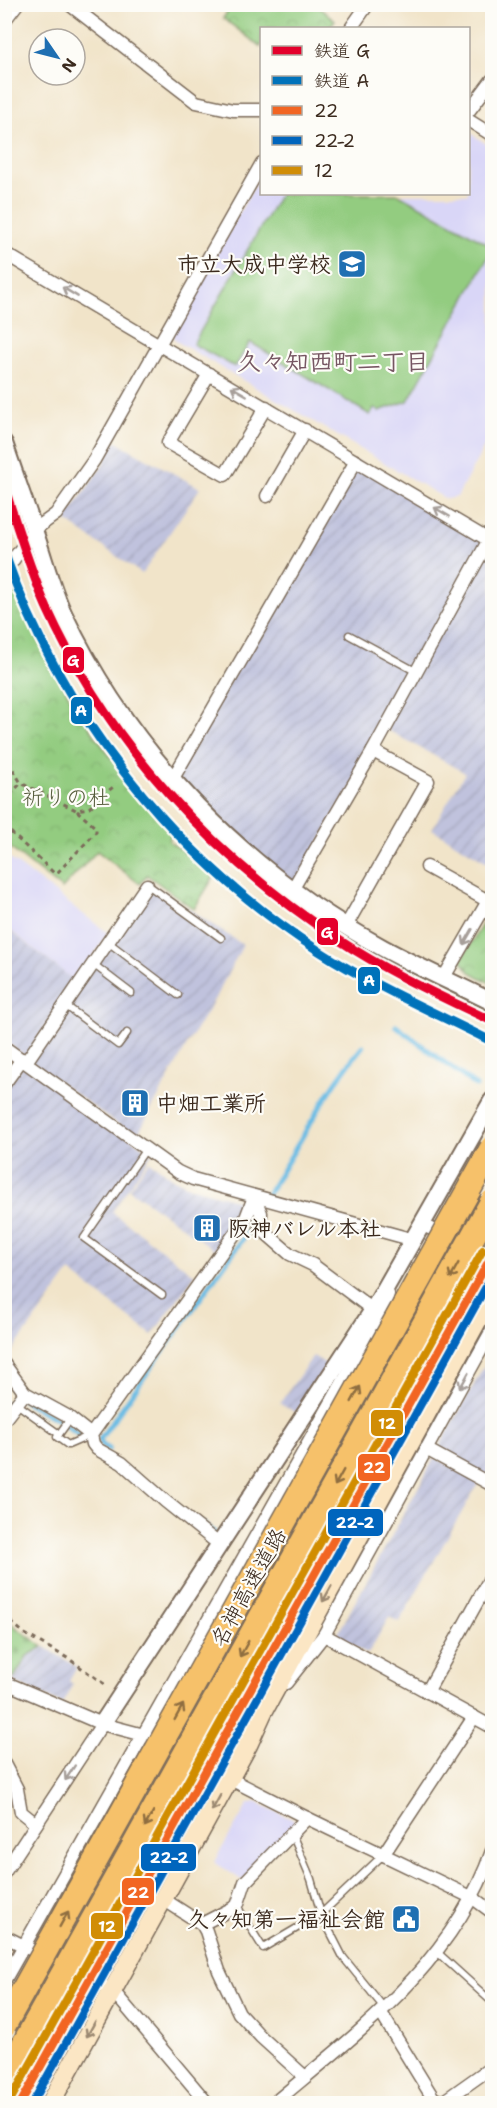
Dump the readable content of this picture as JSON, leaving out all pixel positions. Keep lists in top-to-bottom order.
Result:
{
  "streets": {
    "highway": ["名神高速道路"]
  },
  "districts": ["久々知西町二丁目"],
  "parks": ["祈りの杜"],
  "places": {
    "school or university": ["市立大成中学校"],
    "building": ["中畑工業所", "阪神バレル本社"],
    "public building": ["久々知第一福祉会館"]
  },
  "lines": [
    "rail line G",
    "rail line A",
    "transit line 12",
    "transit line 22",
    "transit line 22-2"
  ],
  "legend": [
    "鉄道 G",
    "鉄道 A",
    "22",
    "22-2",
    "12"
  ],
  "north": "bottom right"
}
